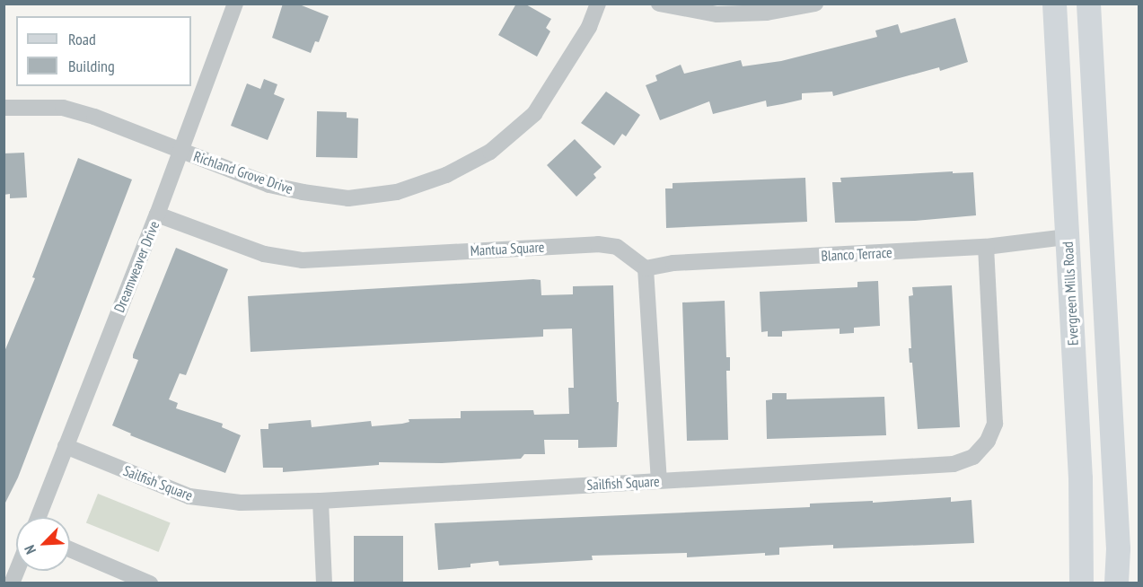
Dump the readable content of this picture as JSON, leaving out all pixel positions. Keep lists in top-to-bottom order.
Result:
{
  "streets": {
    "main road": ["Evergreen Mills Road"],
    "street": [
      "Richland Grove Drive",
      "Mantua Square",
      "Blanco Terrace",
      "Dreamweaver Drive",
      "Sailfish Square"
    ]
  },
  "crossings": [
    ["Richland Grove Drive", "Dreamweaver Drive"],
    ["Mantua Square", "Blanco Terrace"],
    ["Mantua Square", "Dreamweaver Drive"],
    ["Blanco Terrace", "Evergreen Mills Road"],
    ["Blanco Terrace", "Sailfish Square"],
    ["Dreamweaver Drive", "Sailfish Square"]
  ],
  "legend": ["Road", "Building"],
  "north": "bottom left"
}
